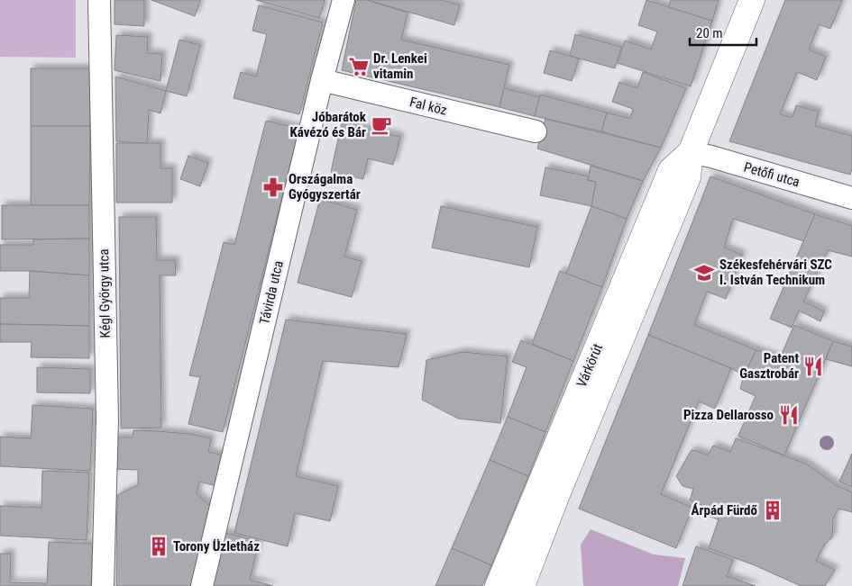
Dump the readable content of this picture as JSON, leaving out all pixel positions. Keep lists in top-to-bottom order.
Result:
{
  "streets": {
    "street": [
      "Fal köz",
      "Petőfi utca",
      "Távirda utca",
      "Kégl György utca",
      "Várkörút"
    ]
  },
  "crossings": [
    ["Fal köz", "Távirda utca"],
    ["Petőfi utca", "Várkörút"]
  ],
  "places": {
    "supermarket": ["Dr. Lenkei vitamin"],
    "cafe": ["Jóbarátok Kávézó és Bár"],
    "pharmacy": ["Országalma Gyógyszertár"],
    "school or university": ["Székesfehérvári SZC I. István Technikum"],
    "restaurant": ["Patent Gasztrobár", "Pizza Dellarosso"],
    "building": ["Árpád Fürdő", "Torony Üzletház"]
  },
  "scale_bar": "20 m"
}
